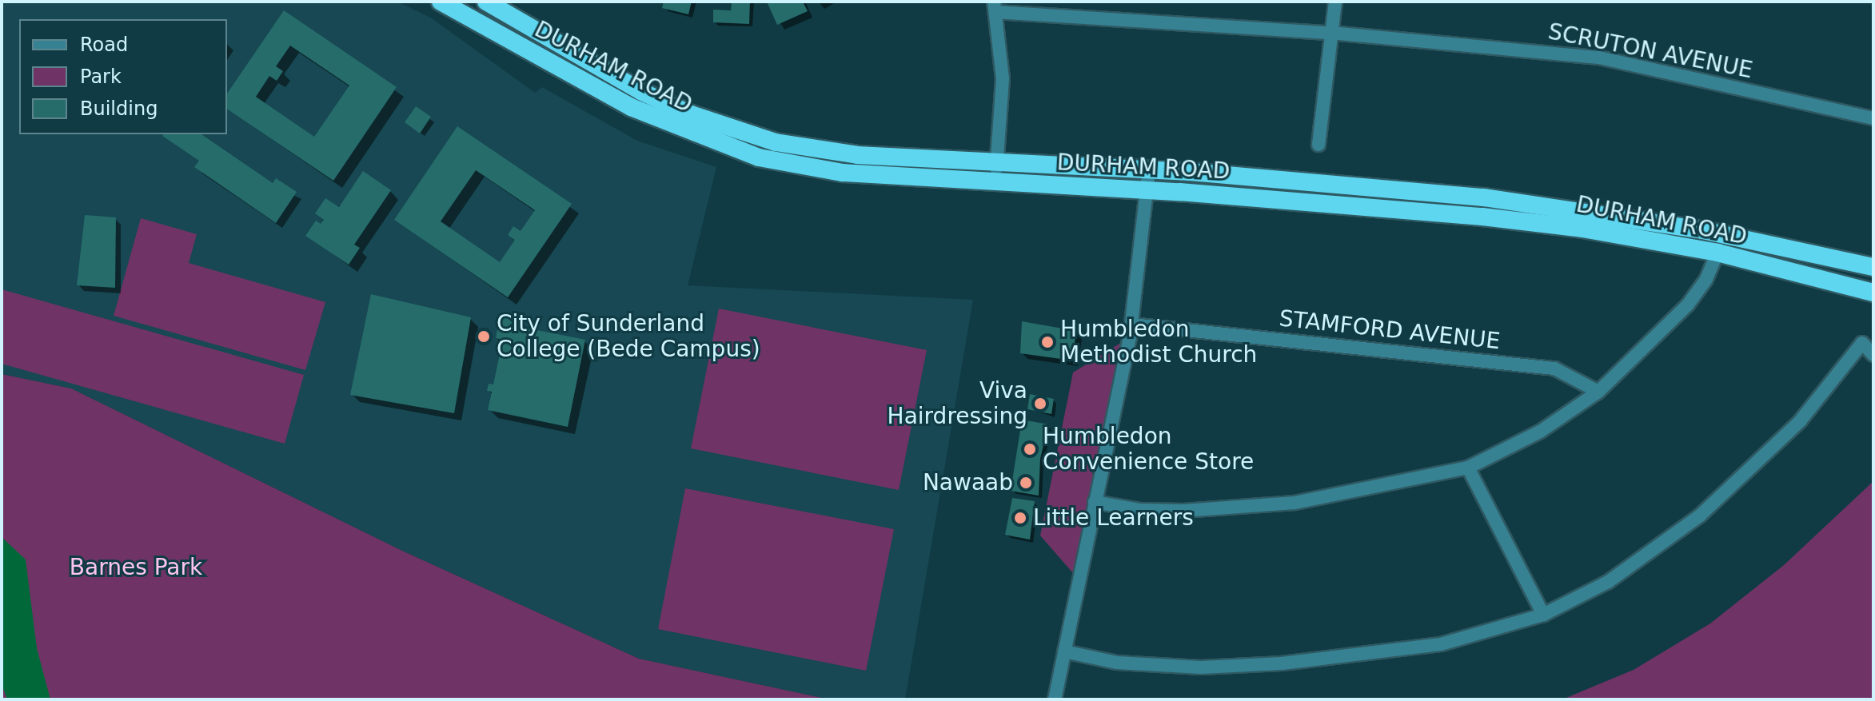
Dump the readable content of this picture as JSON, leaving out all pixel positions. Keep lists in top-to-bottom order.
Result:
{
  "streets": {
    "highway": ["DURHAM ROAD"],
    "street": ["SCRUTON AVENUE", "STAMFORD AVENUE"]
  },
  "parks": ["Barnes Park"],
  "places": [
    "City of Sunderland College (Bede Campus)",
    "Humbledon Methodist Church",
    "Viva Hairdressing",
    "Humbledon Convenience Store",
    "Nawaab",
    "Little Learners"
  ],
  "legend": ["Road", "Park", "Building"]
}
